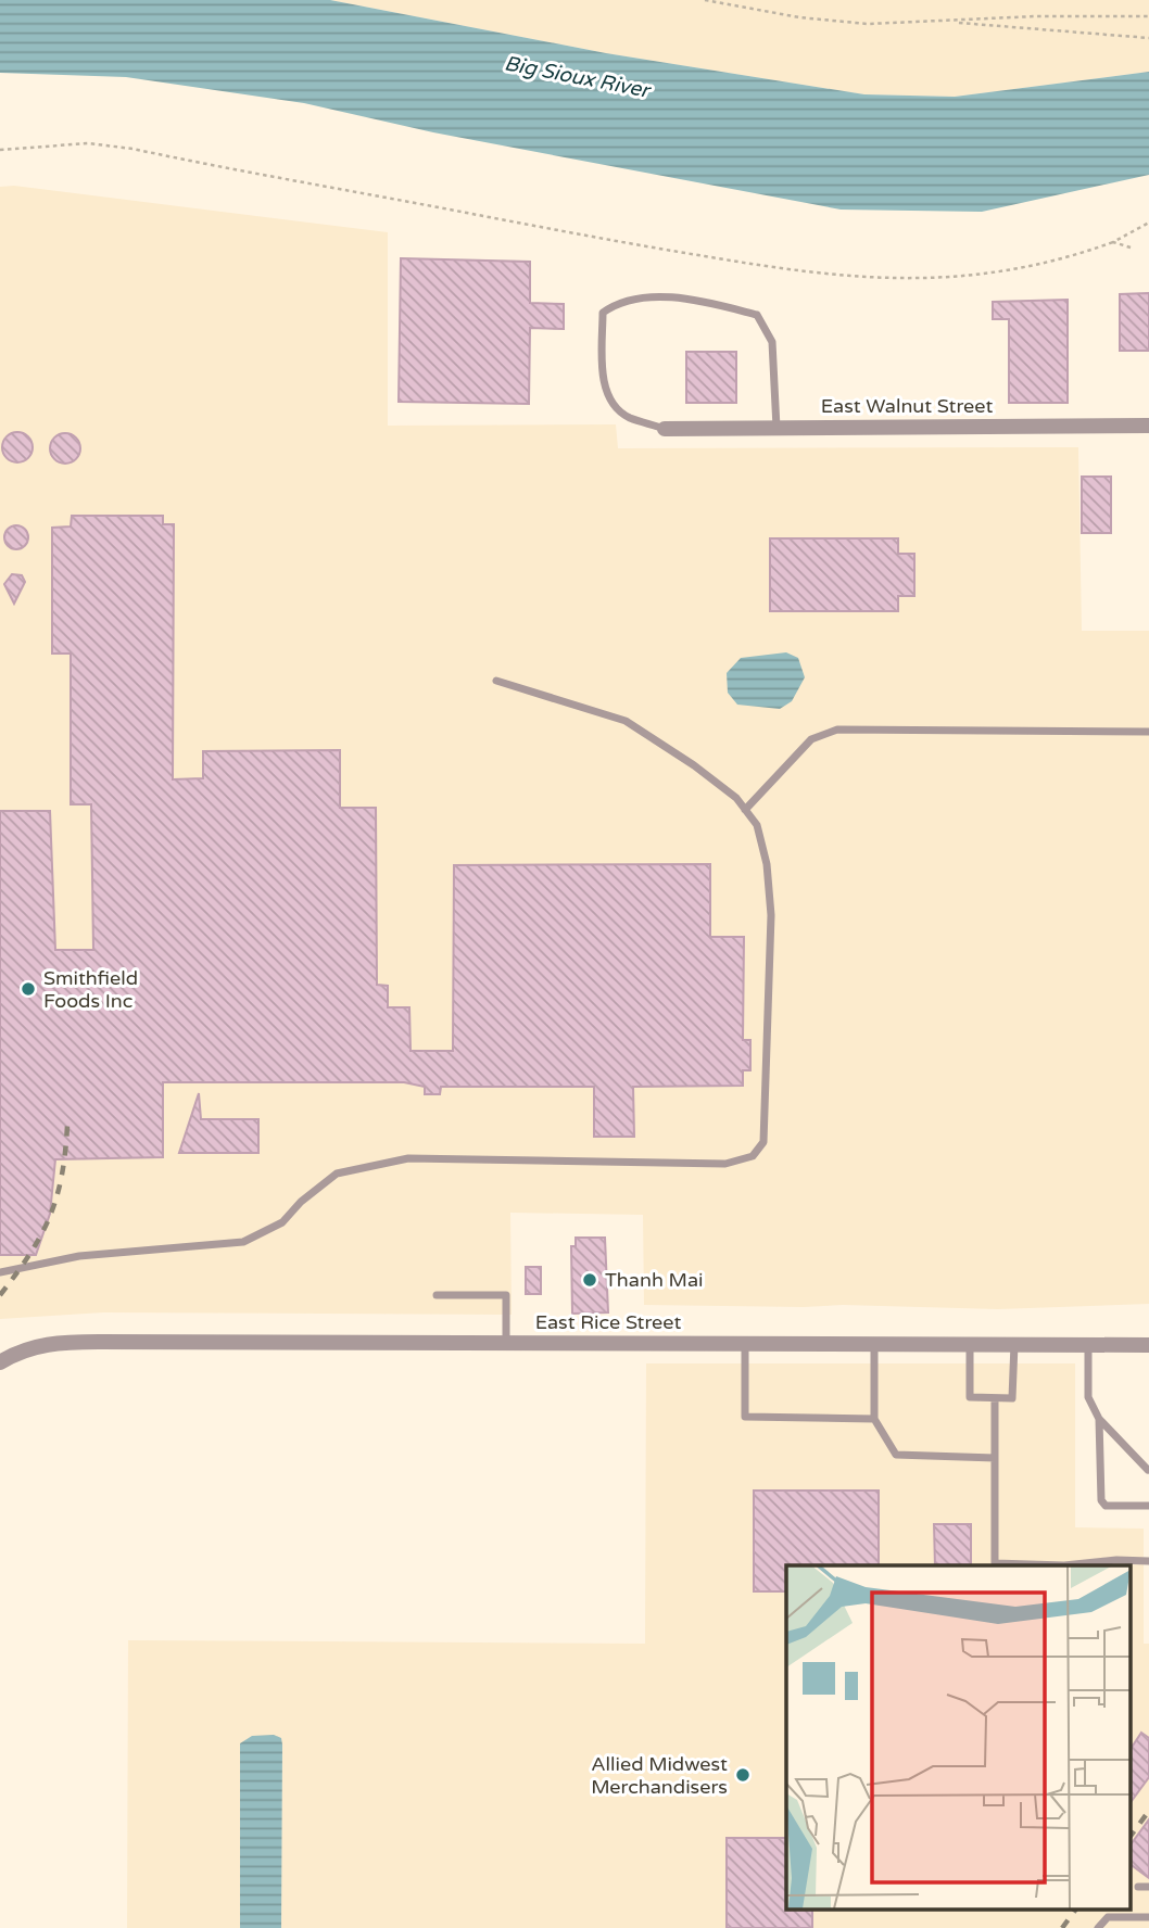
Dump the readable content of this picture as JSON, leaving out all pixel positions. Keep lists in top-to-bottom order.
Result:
{
  "streets": {
    "street": ["East Walnut Street", "East Rice Street"]
  },
  "water": ["Big Sioux River"],
  "places": ["Smithfield Foods Inc", "Thanh Mai", "Allied Midwest Merchandisers"]
}
